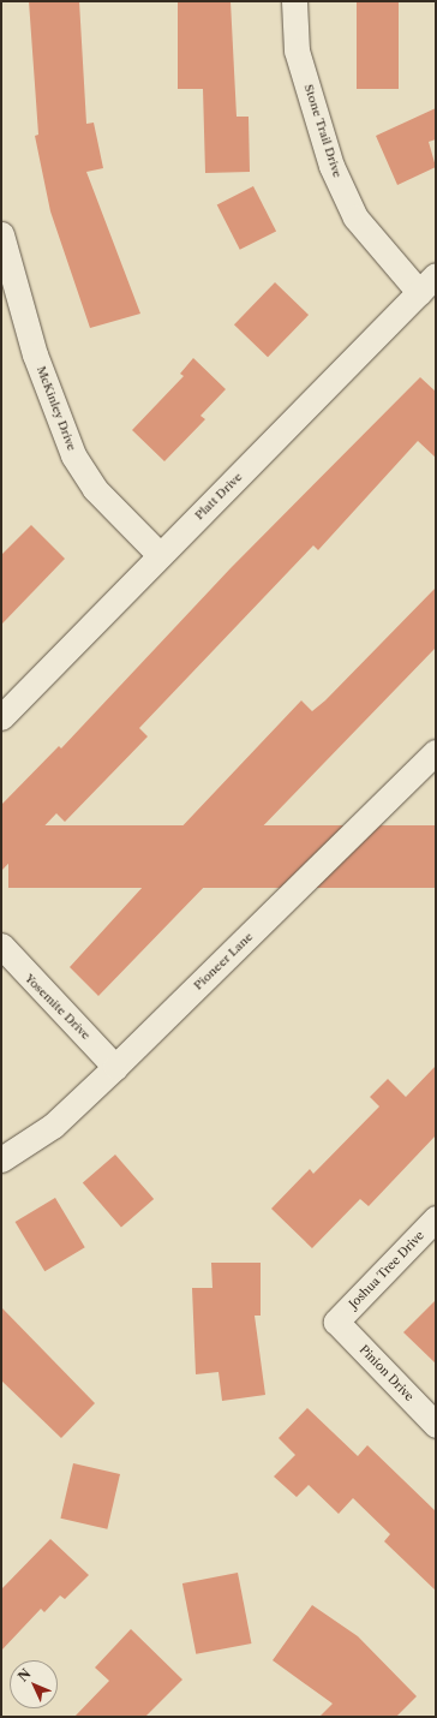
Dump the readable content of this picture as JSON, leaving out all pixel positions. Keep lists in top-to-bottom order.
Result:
{
  "streets": {
    "street": [
      "Stone Trail Drive",
      "McKinley Drive",
      "Platt Drive",
      "Pioneer Lane",
      "Yosemite Drive",
      "Joshua Tree Drive",
      "Pinion Drive"
    ]
  },
  "crossings": [
    ["Stone Trail Drive", "Platt Drive"],
    ["McKinley Drive", "Platt Drive"],
    ["Pioneer Lane", "Yosemite Drive"],
    ["Joshua Tree Drive", "Pinion Drive"]
  ],
  "north": "top left"
}
